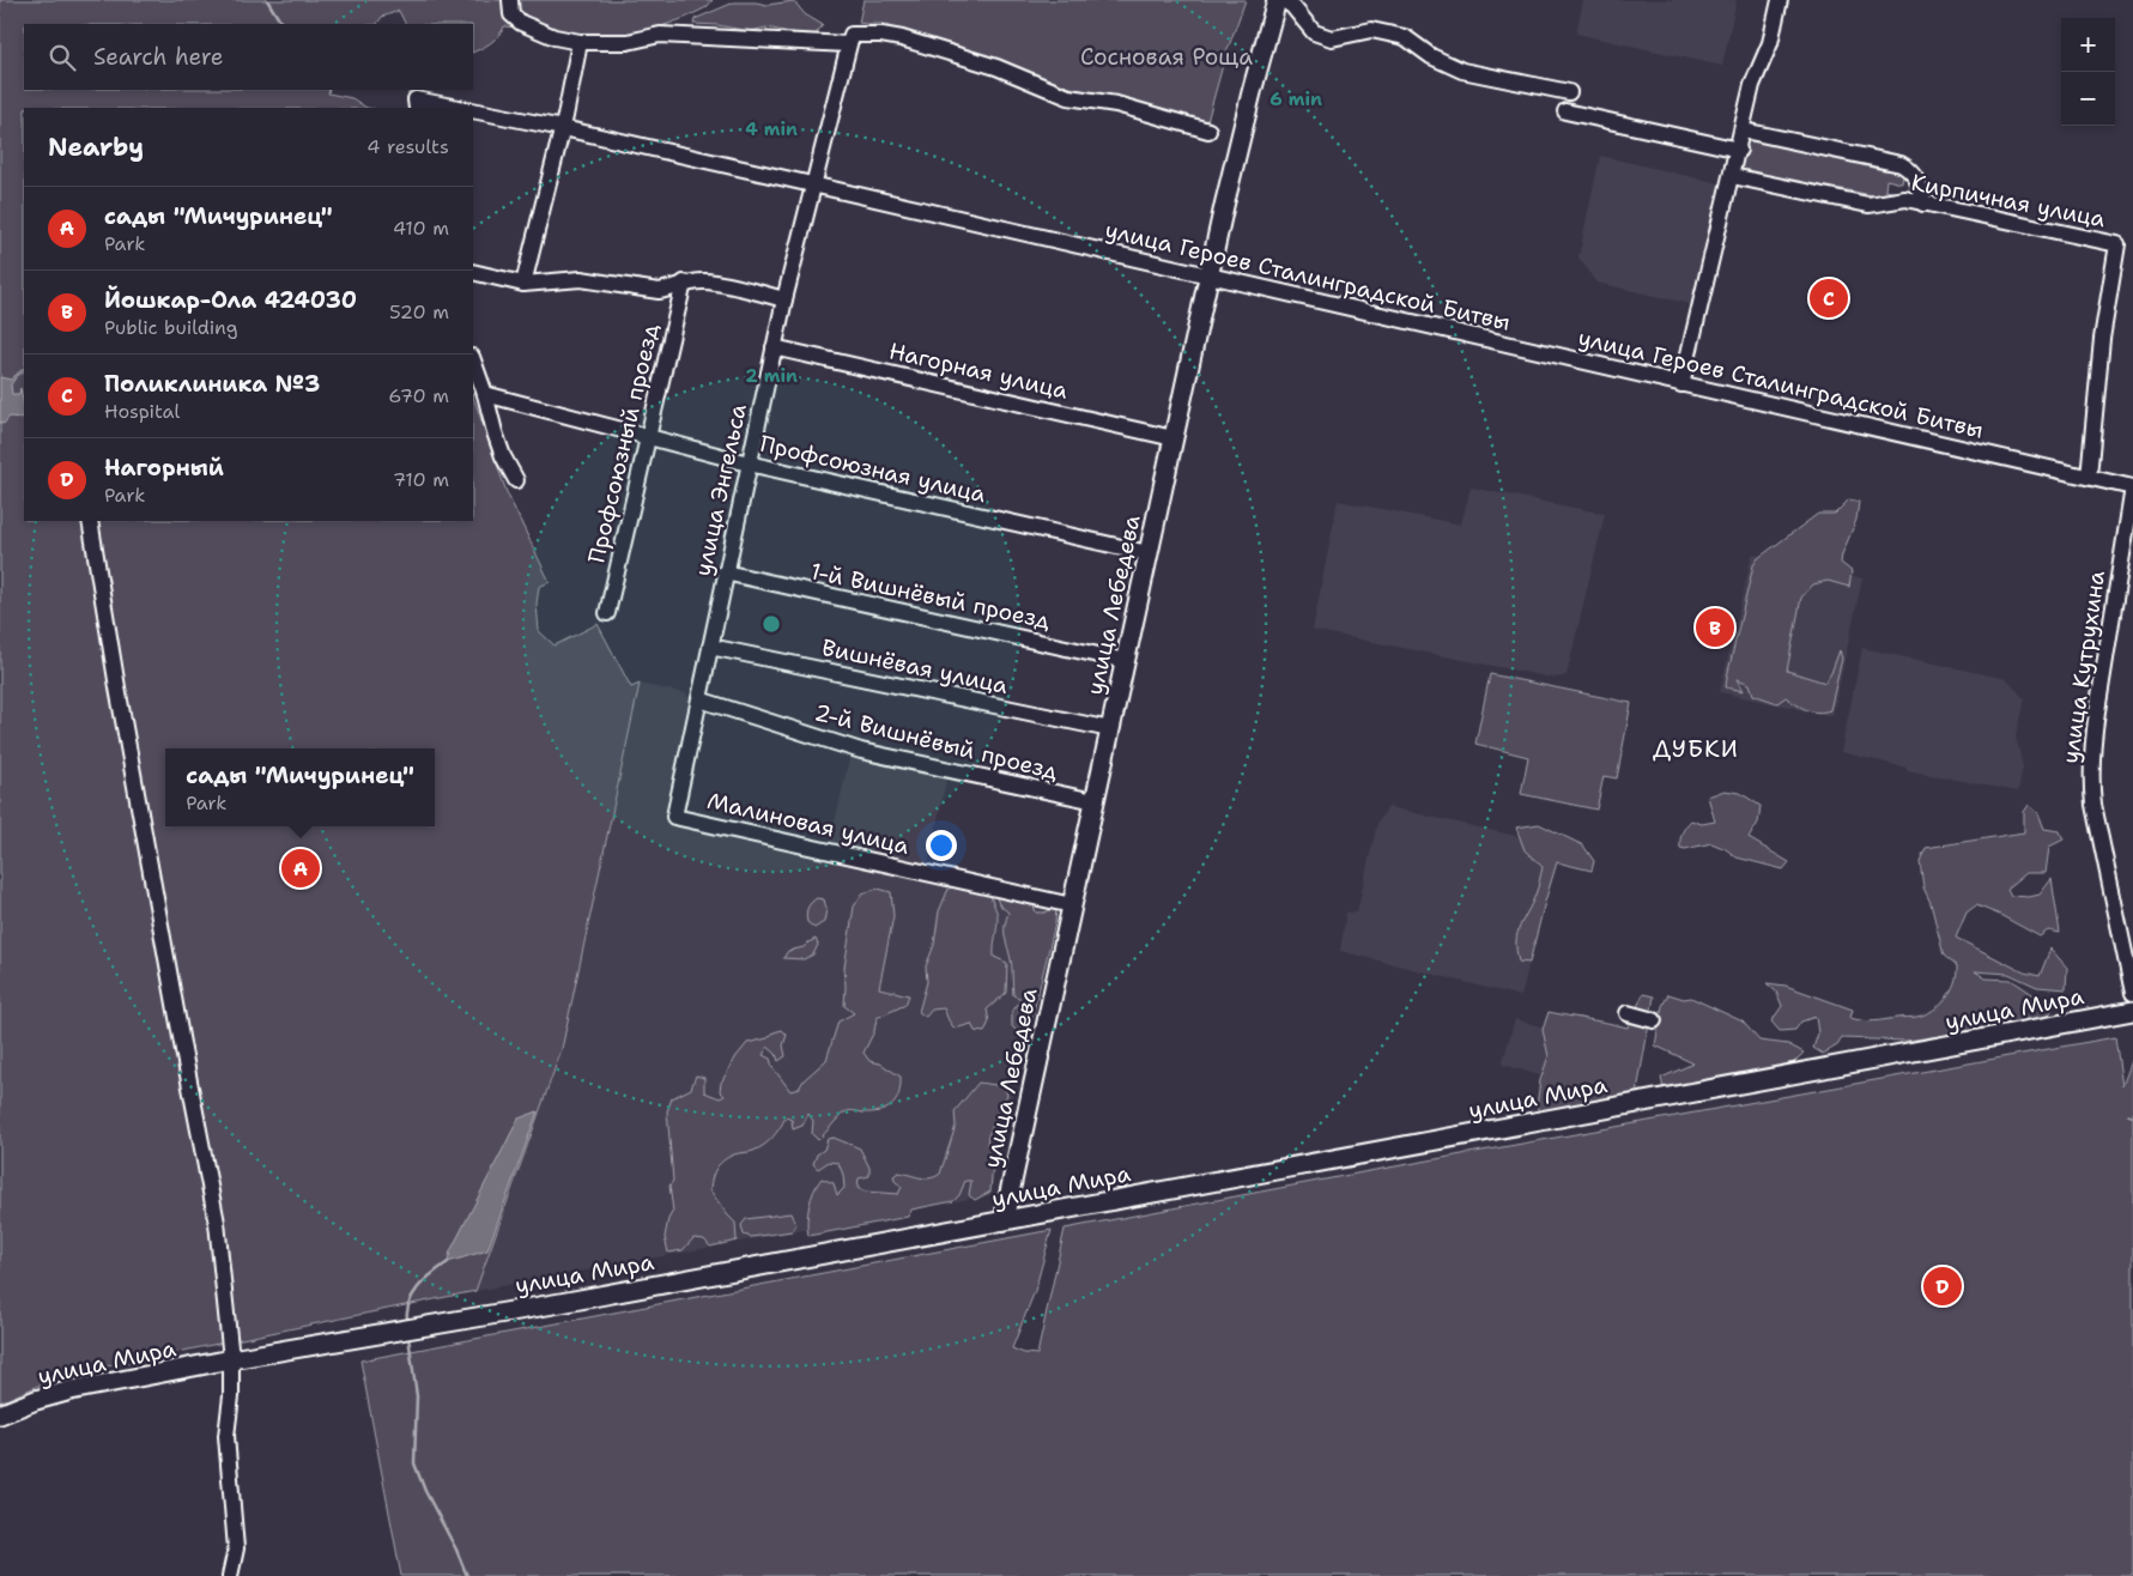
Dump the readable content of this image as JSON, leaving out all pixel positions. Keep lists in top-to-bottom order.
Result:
{
  "streets": {
    "main road": ["улица Лебедева", "улица Мира"],
    "street": [
      "Кирпичная улица",
      "улица Героев Сталинградской Битвы",
      "Нагорная улица",
      "Профсоюзный проезд",
      "Профсоюзная улица",
      "улица Энгельса",
      "1-й Вишнёвый проезд",
      "Вишнёвая улица",
      "улица Кутрухина",
      "2-й Вишнёвый проезд",
      "Малиновая улица"
    ]
  },
  "crossings": [
    ["Кирпичная улица", "улица Героев Сталинградской Битвы"],
    ["улица Героев Сталинградской Битвы", "улица Энгельса"],
    ["улица Героев Сталинградской Битвы", "улица Лебедева"],
    ["улица Героев Сталинградской Битвы", "улица Кутрухина"],
    ["Нагорная улица", "улица Энгельса"],
    ["Нагорная улица", "улица Лебедева"],
    ["Профсоюзный проезд", "Профсоюзная улица"],
    ["Профсоюзная улица", "улица Энгельса"],
    ["Профсоюзная улица", "улица Лебедева"],
    ["улица Энгельса", "1-й Вишнёвый проезд"],
    ["улица Энгельса", "Вишнёвая улица"],
    ["улица Энгельса", "2-й Вишнёвый проезд"],
    ["улица Энгельса", "Малиновая улица"],
    ["1-й Вишнёвый проезд", "улица Лебедева"],
    ["улица Лебедева", "Вишнёвая улица"],
    ["улица Лебедева", "2-й Вишнёвый проезд"],
    ["улица Лебедева", "Малиновая улица"],
    ["улица Лебедева", "улица Мира"]
  ],
  "districts": ["ДУБКИ"],
  "parks": ["Сосновая Роща"],
  "page": {
    "map_buttons": ["+", "−"],
    "search": "Search here",
    "heading": ["Nearby", "4 results"],
    "list": [
      {
        "mark": "A",
        "name": "сады \"Мичуринец\"",
        "note": "Park",
        "value": "410 m"
      },
      {
        "mark": "B",
        "name": "Йошкар-Ола 424030",
        "note": "Public building",
        "value": "520 m"
      },
      {
        "mark": "C",
        "name": "Поликлиника №3",
        "note": "Hospital",
        "value": "670 m"
      },
      {
        "mark": "D",
        "name": "Нагорный",
        "note": "Park",
        "value": "710 m"
      }
    ],
    "pins": [
      "C",
      "B",
      "A",
      "D"
    ],
    "popup": ["сады \"Мичуринец\"", "Park"]
  },
  "rings": ["6 min", "4 min", "2 min"]
}
